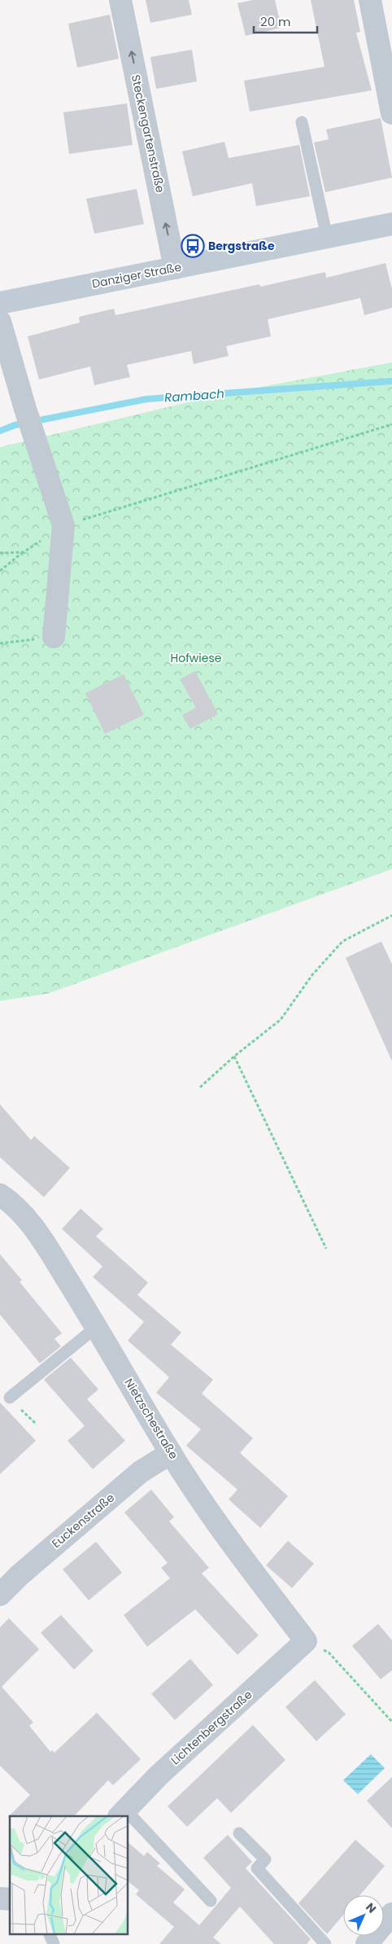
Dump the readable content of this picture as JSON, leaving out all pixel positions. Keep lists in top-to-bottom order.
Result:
{
  "streets": {
    "main road": ["Danziger Straße"],
    "street": [
      "Steckengartenstraße",
      "Nietzschestraße",
      "Euckenstraße",
      "Lichtenbergstraße"
    ]
  },
  "crossings": [
    ["Steckengartenstraße", "Danziger Straße"],
    ["Nietzschestraße", "Euckenstraße"],
    ["Nietzschestraße", "Lichtenbergstraße"]
  ],
  "one_way": ["Steckengartenstraße"],
  "water": ["Rambach"],
  "parks": ["Hofwiese"],
  "places": {
    "bus stop": ["Bergstraße"]
  },
  "scale_bar": "20 m",
  "north": "top right"
}
